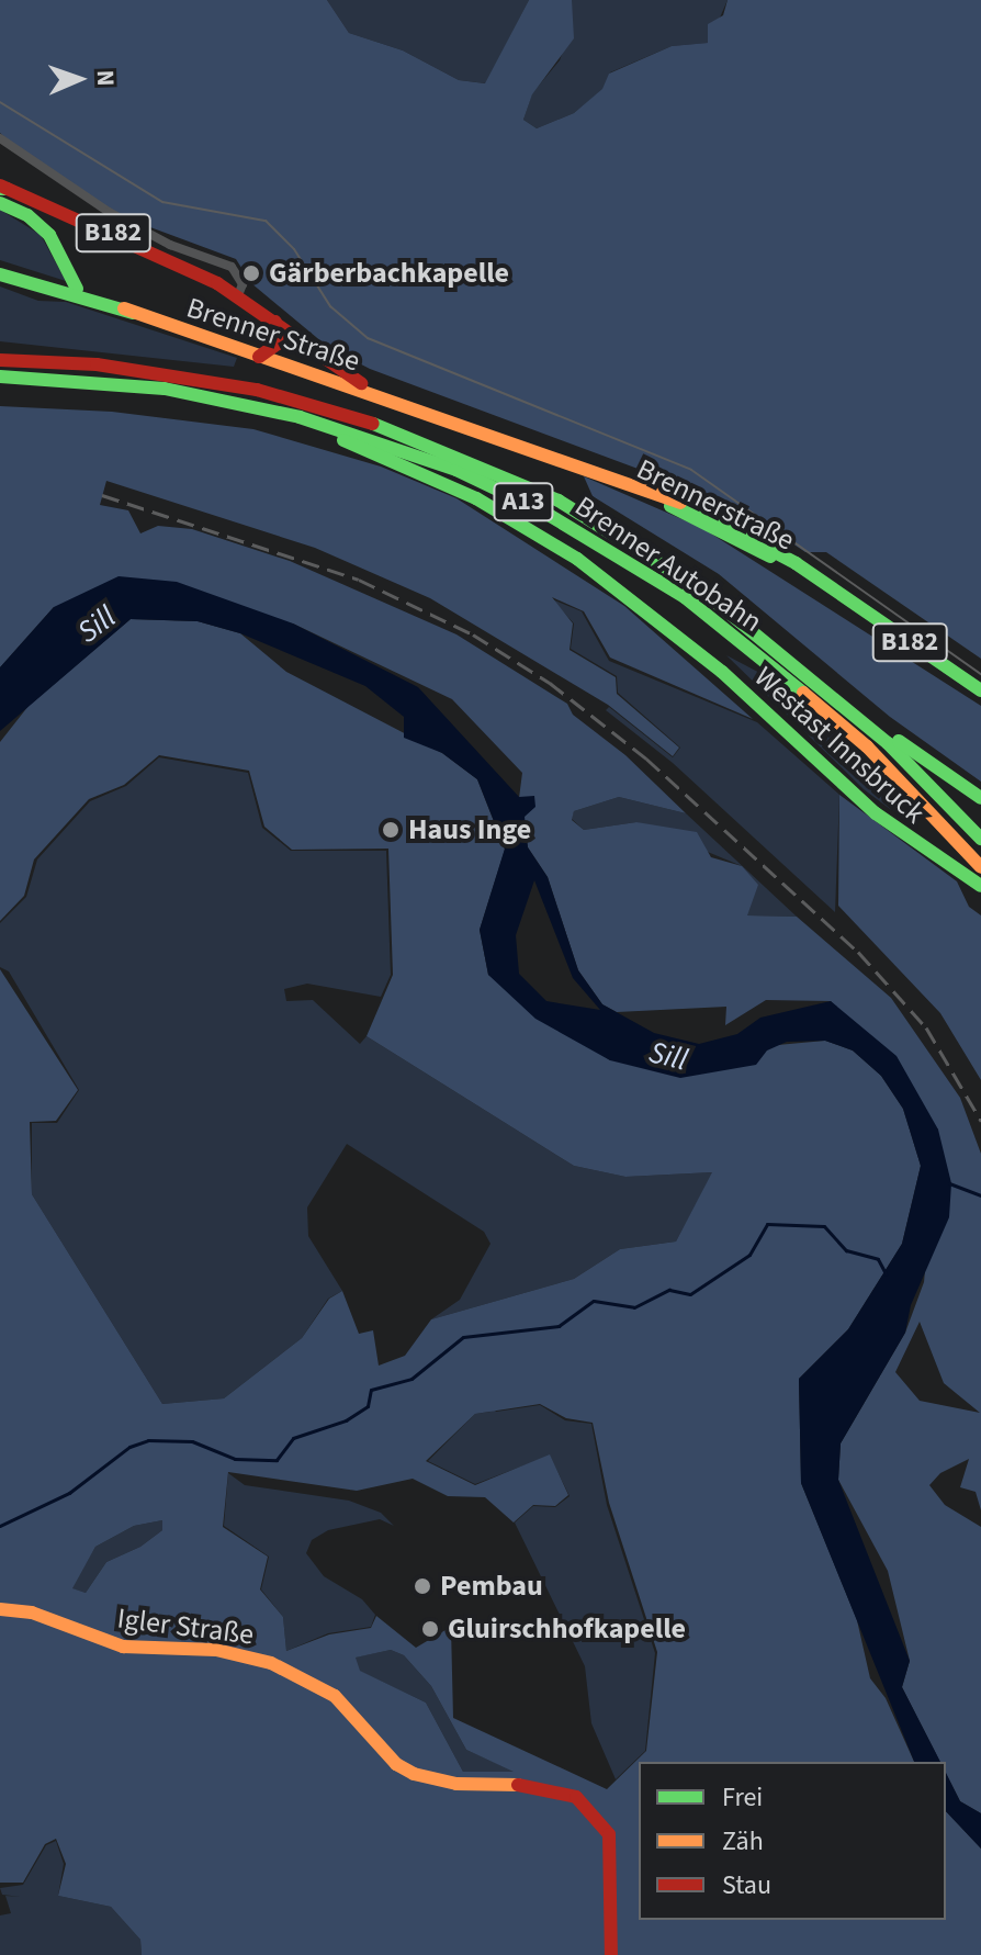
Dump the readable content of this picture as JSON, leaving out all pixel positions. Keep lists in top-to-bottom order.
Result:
{
  "streets": {
    "main road": [
      "B182",
      "Brenner Straße",
      "A13",
      "Brennerstraße",
      "Brenner Autobahn",
      "Westast Innsbruck",
      "Igler Straße"
    ]
  },
  "crossings": [
    ["B182", "Brenner Straße"],
    ["Brenner Straße", "Brennerstraße"],
    ["Brenner Autobahn", "Westast Innsbruck"]
  ],
  "water": ["Sill"],
  "places": [
    "Gärberbachkapelle",
    "Haus Inge",
    "Pembau",
    "Gluirschhofkapelle"
  ],
  "legend": ["Frei", "Zäh", "Stau"],
  "north": "right"
}
